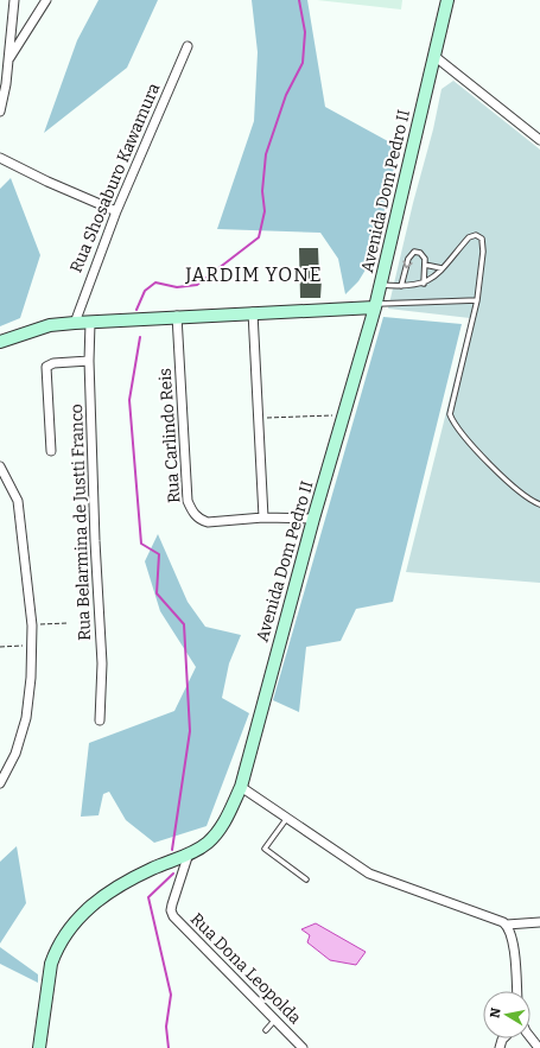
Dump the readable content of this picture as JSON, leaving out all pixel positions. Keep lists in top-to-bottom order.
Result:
{
  "streets": {
    "street": [
      "Rua Shosaburo Kawamura",
      "Avenida Dom Pedro II",
      "Rua Carlindo Reis",
      "Rua Belarmina de Justti Franco",
      "Rua Dona Leopolda"
    ]
  },
  "crossings": [
    ["Avenida Dom Pedro II", "Rua Carlindo Reis"],
    ["Avenida Dom Pedro II", "Rua Dona Leopolda"]
  ],
  "districts": ["JARDIM YONE"],
  "north": "left"
}
